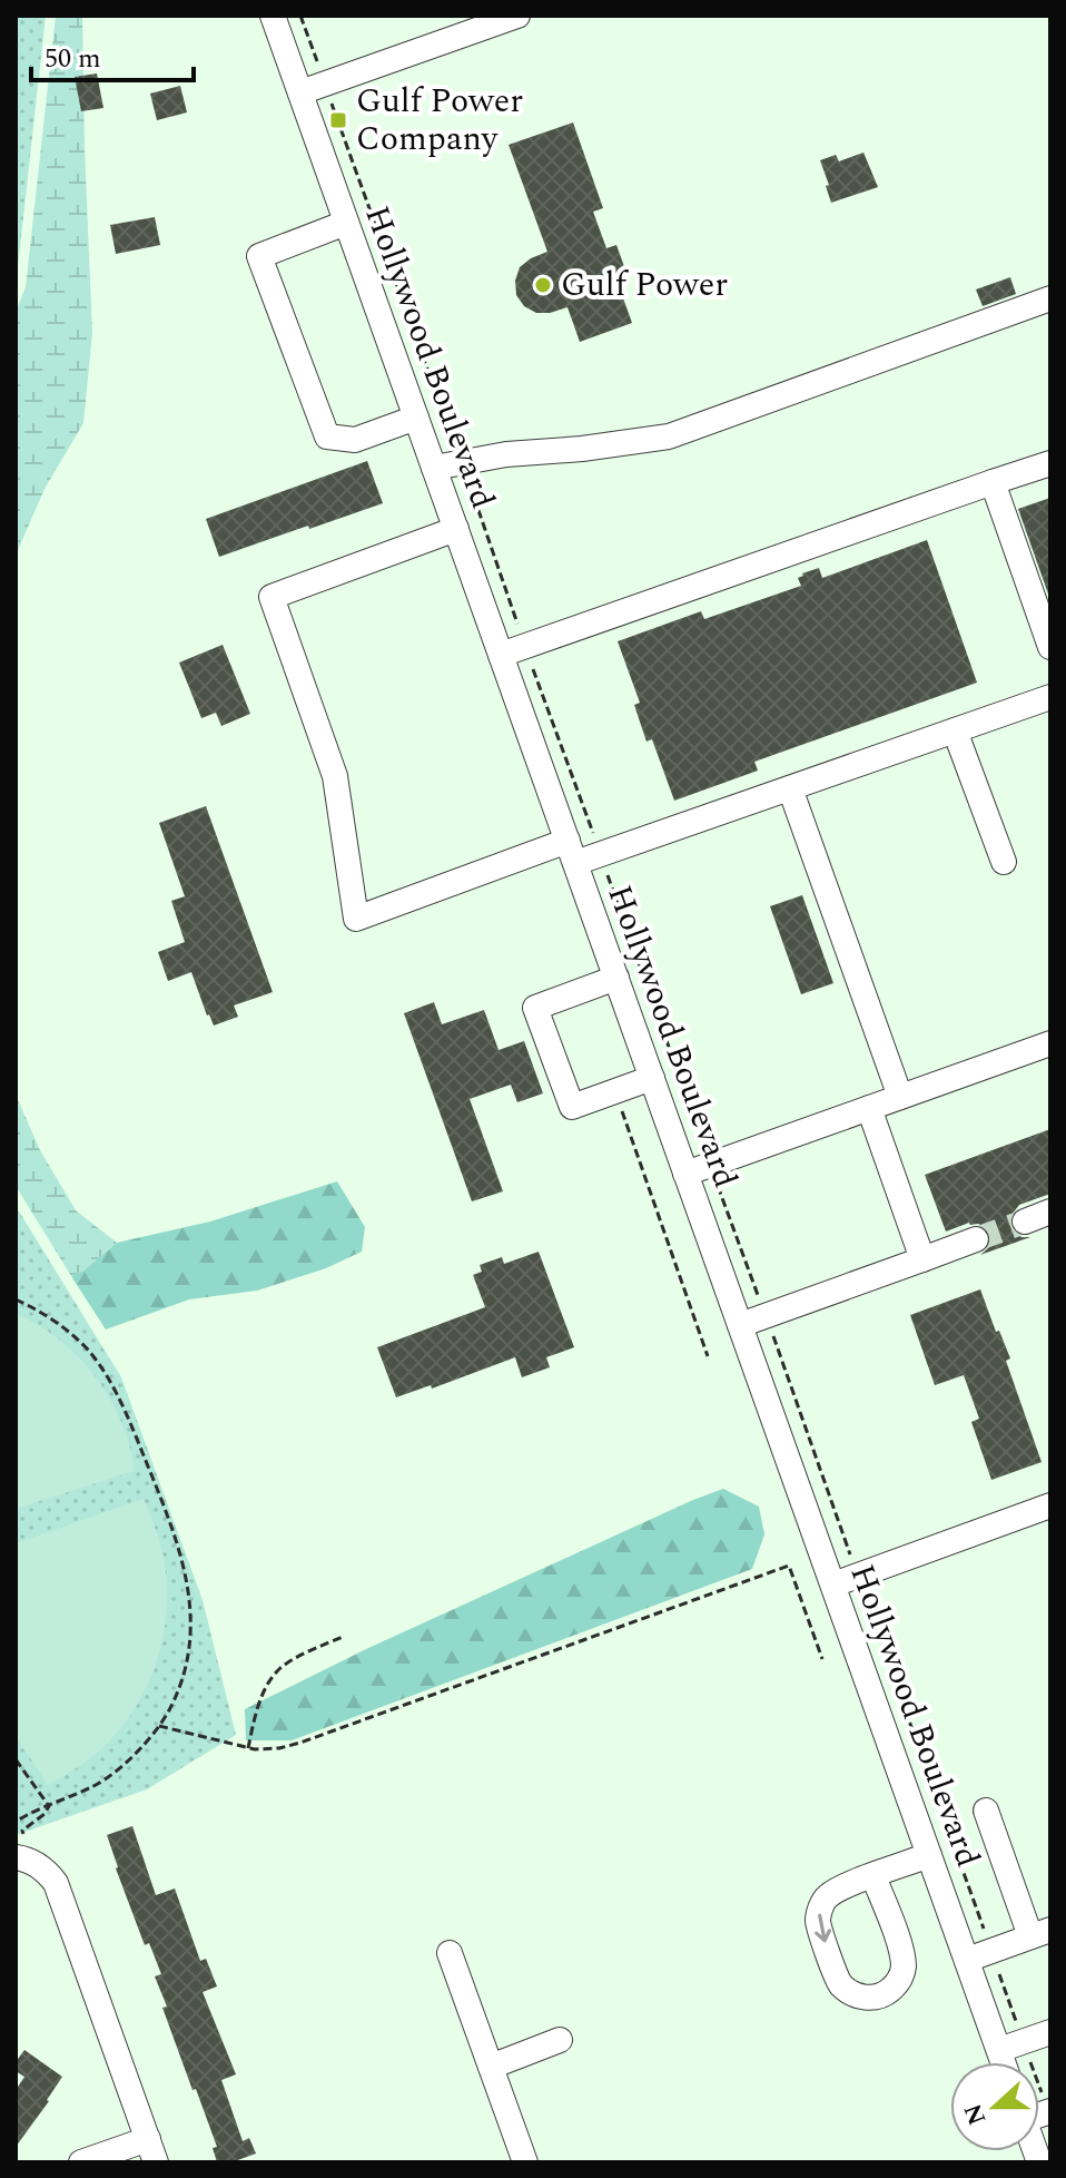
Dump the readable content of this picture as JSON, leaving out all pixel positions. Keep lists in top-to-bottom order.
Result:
{
  "streets": {
    "street": ["Hollywood Boulevard"]
  },
  "places": {
    "transit": ["Gulf Power Company"],
    "other": ["Gulf Power"]
  },
  "scale_bar": "50 m",
  "north": "left"
}
